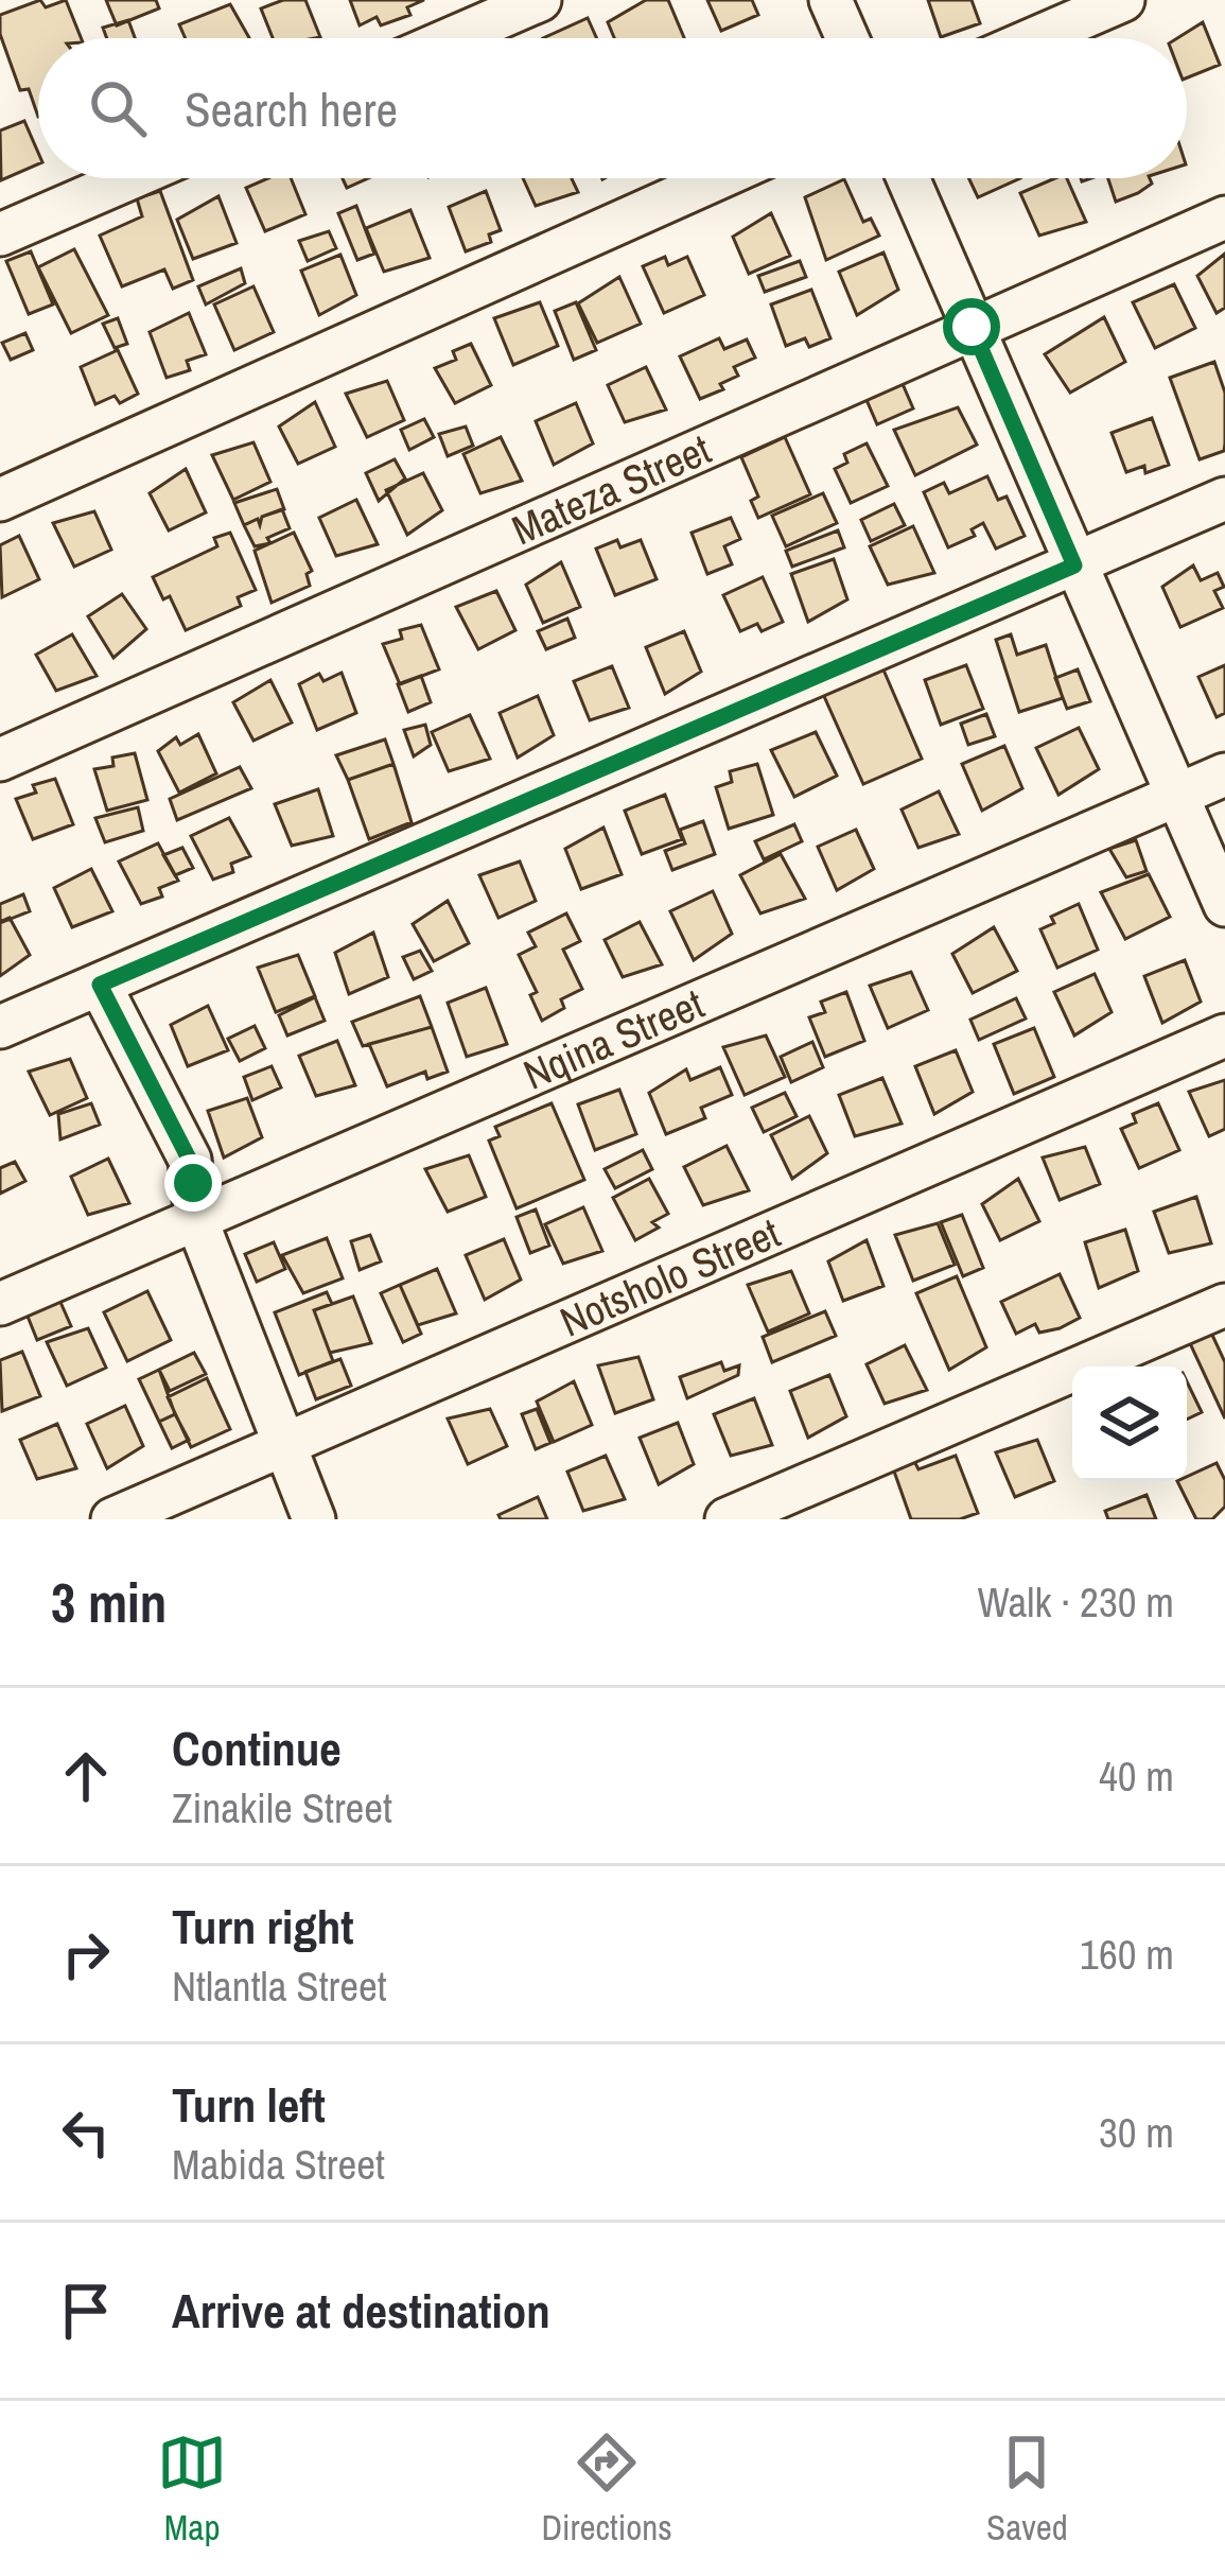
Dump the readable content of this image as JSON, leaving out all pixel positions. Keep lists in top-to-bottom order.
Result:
{
  "streets": {
    "street": ["Mateza Street", "Nqina Street", "Notsholo Street"]
  },
  "page": {
    "search": "Search here",
    "heading": ["3 min", "Walk · 230 m"],
    "list": [
      ["Continue", "Zinakile Street", "40 m"],
      ["Turn right", "Ntlantla Street", "160 m"],
      ["Turn left", "Mabida Street", "30 m"],
      "Arrive at destination"
    ],
    "nav": ["Map", "Directions", "Saved"]
  }
}
